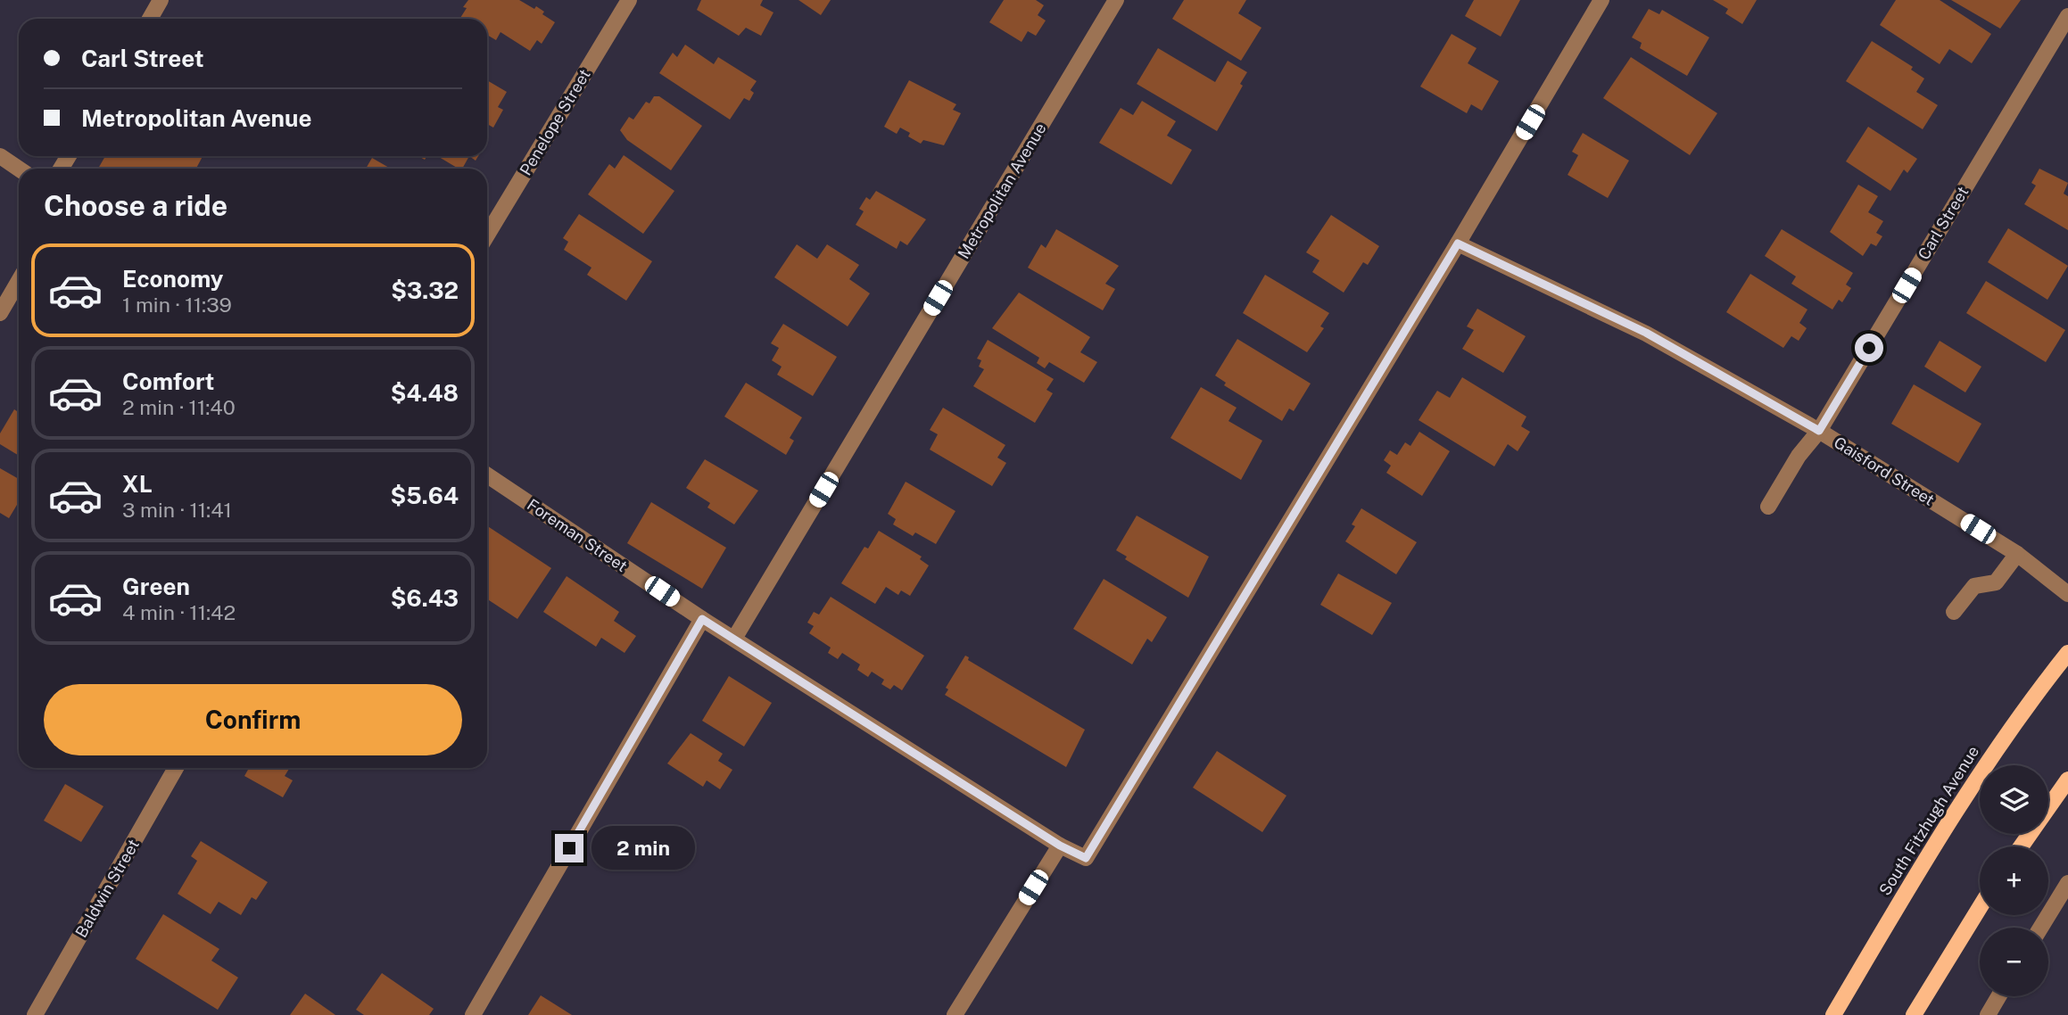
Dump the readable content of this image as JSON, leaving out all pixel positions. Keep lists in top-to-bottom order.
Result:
{
  "streets": {
    "main road": ["South Fitzhugh Avenue"],
    "street": [
      "Penelope Street",
      "Metropolitan Avenue",
      "Carl Street",
      "Gaisford Street",
      "Foreman Street",
      "Baldwin Street"
    ]
  },
  "crossings": [
    ["Metropolitan Avenue", "Foreman Street"],
    ["Carl Street", "Gaisford Street"],
    ["Gaisford Street", "Foreman Street"]
  ],
  "page": {
    "banner": ["Carl Street", "Metropolitan Avenue"],
    "heading": "Choose a ride",
    "list": [
      {
        "name": "Economy",
        "note": "1 min · 11:39",
        "value": "$3.32"
      },
      {
        "name": "Comfort",
        "note": "2 min · 11:40",
        "value": "$4.48"
      },
      {
        "name": "XL",
        "note": "3 min · 11:41",
        "value": "$5.64"
      },
      {
        "name": "Green",
        "note": "4 min · 11:42",
        "value": "$6.43"
      }
    ],
    "buttons": "Confirm",
    "map_buttons": ["+", "−"],
    "bubble": "2 min"
  }
}
